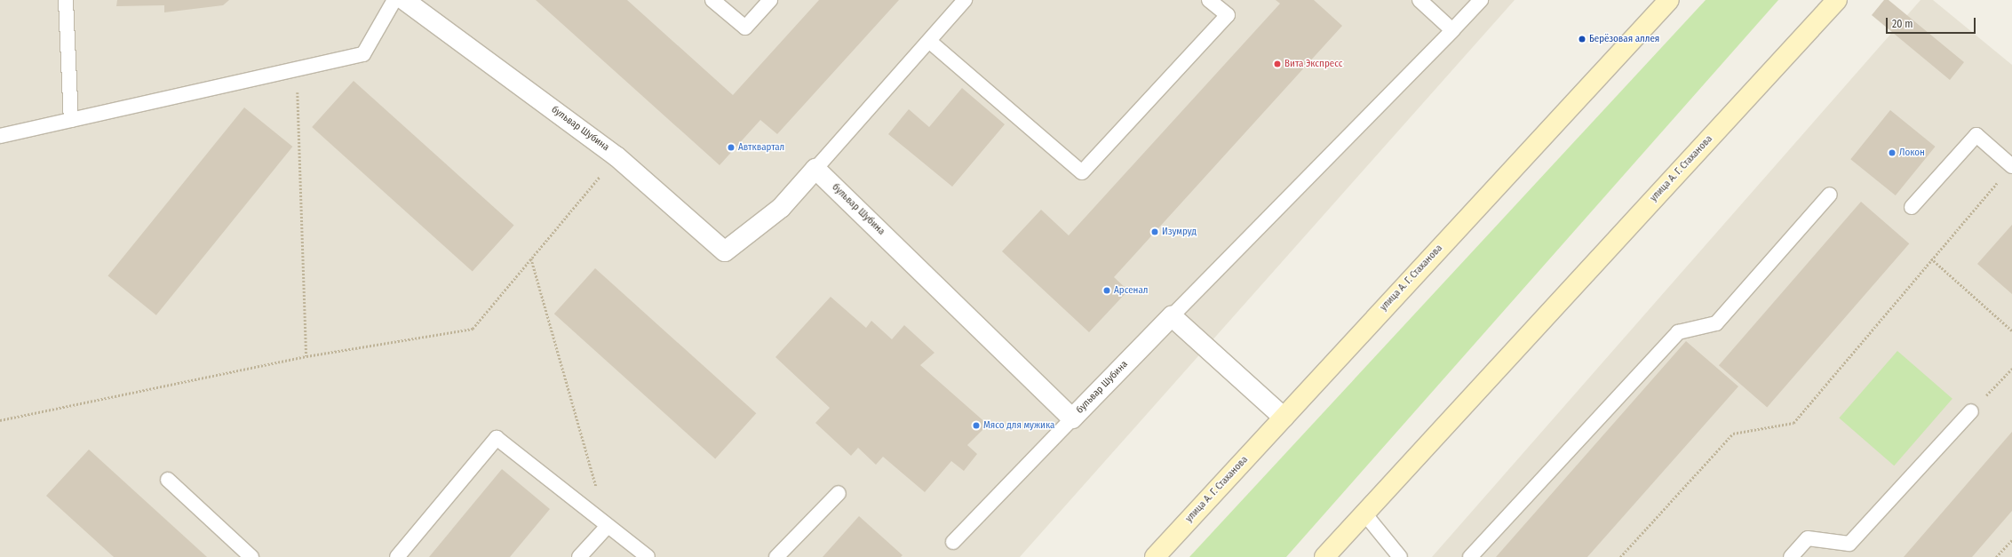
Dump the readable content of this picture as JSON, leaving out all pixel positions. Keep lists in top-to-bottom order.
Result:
{
  "streets": {
    "main road": ["улица А. Г. Стаханова"],
    "street": ["бульвар Шубина"]
  },
  "places": [
    "Берёзовая аллея",
    "Вита Экспресс",
    "Автквартал",
    "Локон",
    "Изумруд",
    "Арсенал",
    "Мясо для мужика"
  ],
  "scale_bar": "20 m"
}
